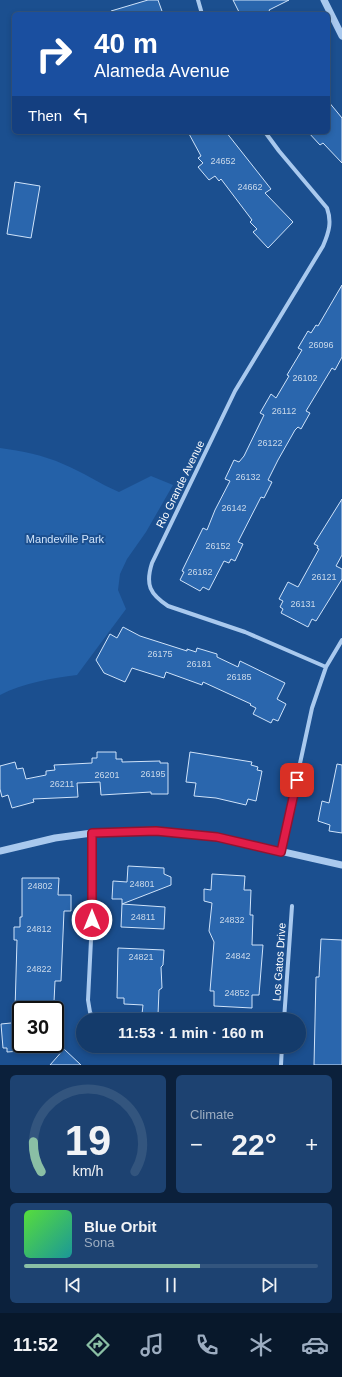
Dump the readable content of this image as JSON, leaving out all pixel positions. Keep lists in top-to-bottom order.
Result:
{
  "streets": {
    "street": ["Rio Grande Avenue", "Los Gatos Drive"]
  },
  "parks": ["Mandeville Park"],
  "house_numbers": [
    "24652",
    "24662",
    "26096",
    "26102",
    "26112",
    "26122",
    "26132",
    "26142",
    "26152",
    "26162",
    "26121",
    "26131",
    "26175",
    "26181",
    "26185",
    "26195",
    "26201",
    "26211",
    "24801",
    "24802",
    "24811",
    "24832",
    "24812",
    "24842",
    "24821",
    "24822",
    "24852"
  ],
  "page": {
    "turn": ["40 m", "Alameda Avenue"],
    "then": "Then",
    "limit": "30",
    "trip": "11:53 · 1 min · 160 m",
    "tile": "Climate",
    "heat": ["−", "22°", "+"],
    "song": ["Blue Orbit", "Sona"],
    "tabs": "11:52",
    "gauge": ["19", "km/h"]
  }
}
